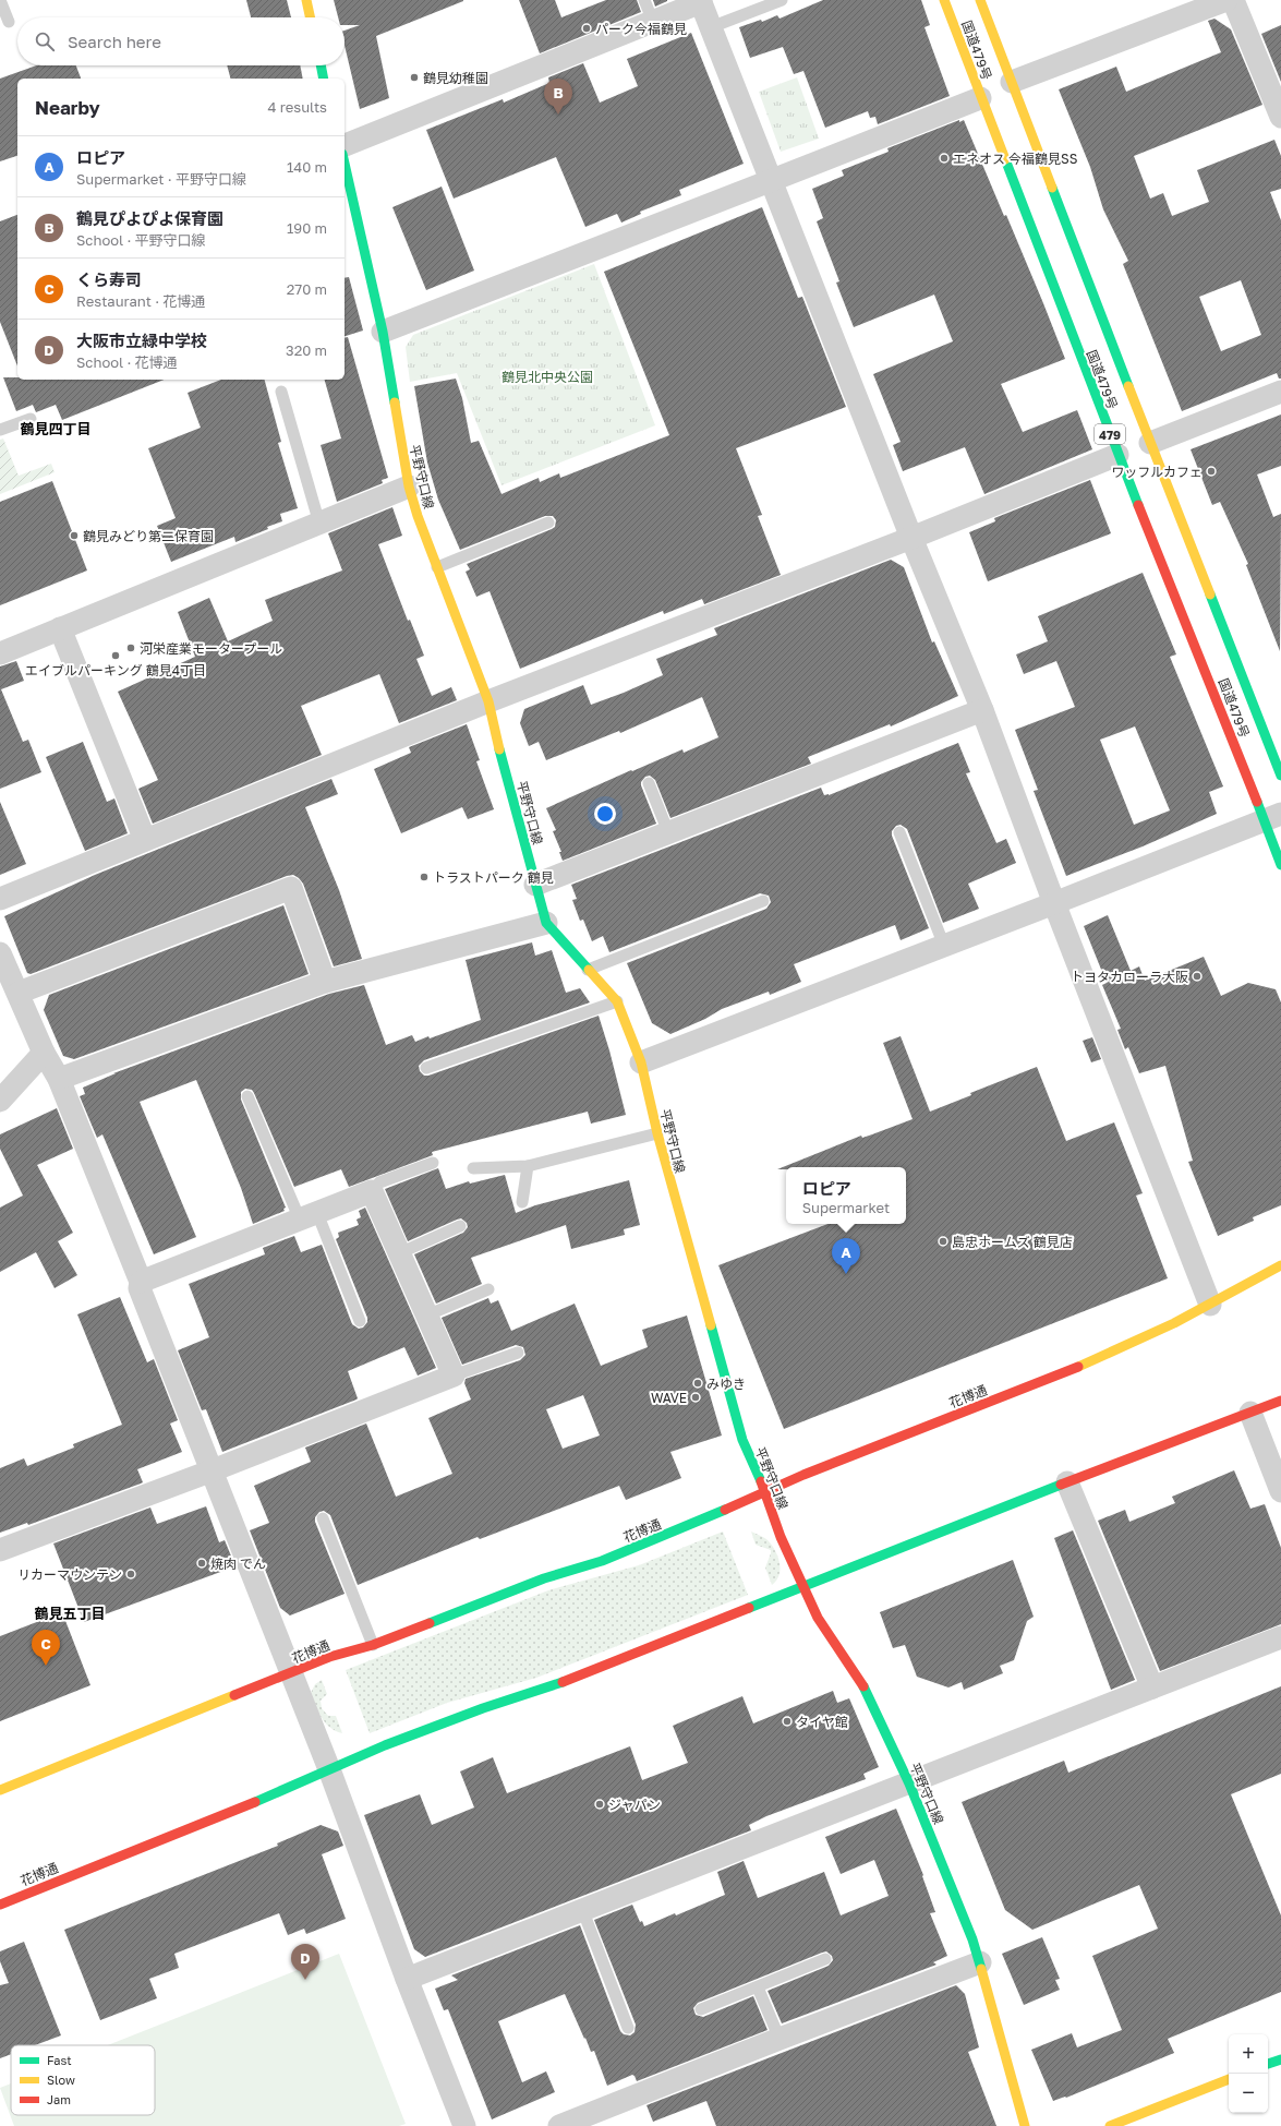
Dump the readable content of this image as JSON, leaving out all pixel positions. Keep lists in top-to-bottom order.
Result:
{
  "streets": {
    "main road": [
      "国道479号",
      "479",
      "平野守口線",
      "花博通"
    ]
  },
  "crossings": [
    ["平野守口線", "花博通"]
  ],
  "districts": ["鶴見四丁目", "鶴見五丁目"],
  "parks": ["鶴見北中央公園"],
  "places": [
    "パーク今福鶴見",
    "鶴見幼稚園",
    "エネオス 今福鶴見SS",
    "ワッフルカフェ",
    "鶴見みどり第二保育園",
    "河栄産業モータープール",
    "エイブルパーキング 鶴見4丁目",
    "トラストパーク 鶴見",
    "トヨタカローラ大阪",
    "島忠ホームズ 鶴見店",
    "みゆき",
    "WAVE",
    "焼肉 でん",
    "リカーマウンテン",
    "タイヤ館",
    "ジャパン"
  ],
  "legend": ["Fast", "Slow", "Jam"],
  "page": {
    "search": "Search here",
    "pins": [
      "B",
      "A",
      "C",
      "D"
    ],
    "heading": ["Nearby", "4 results"],
    "list": [
      {
        "mark": "A",
        "name": "ロピア",
        "note": "Supermarket · 平野守口線",
        "value": "140 m"
      },
      {
        "mark": "B",
        "name": "鶴見ぴよぴよ保育園",
        "note": "School · 平野守口線",
        "value": "190 m"
      },
      {
        "mark": "C",
        "name": "くら寿司",
        "note": "Restaurant · 花博通",
        "value": "270 m"
      },
      {
        "mark": "D",
        "name": "大阪市立緑中学校",
        "note": "School · 花博通",
        "value": "320 m"
      }
    ],
    "popup": ["ロピア", "Supermarket"],
    "map_buttons": ["+", "−"]
  }
}
